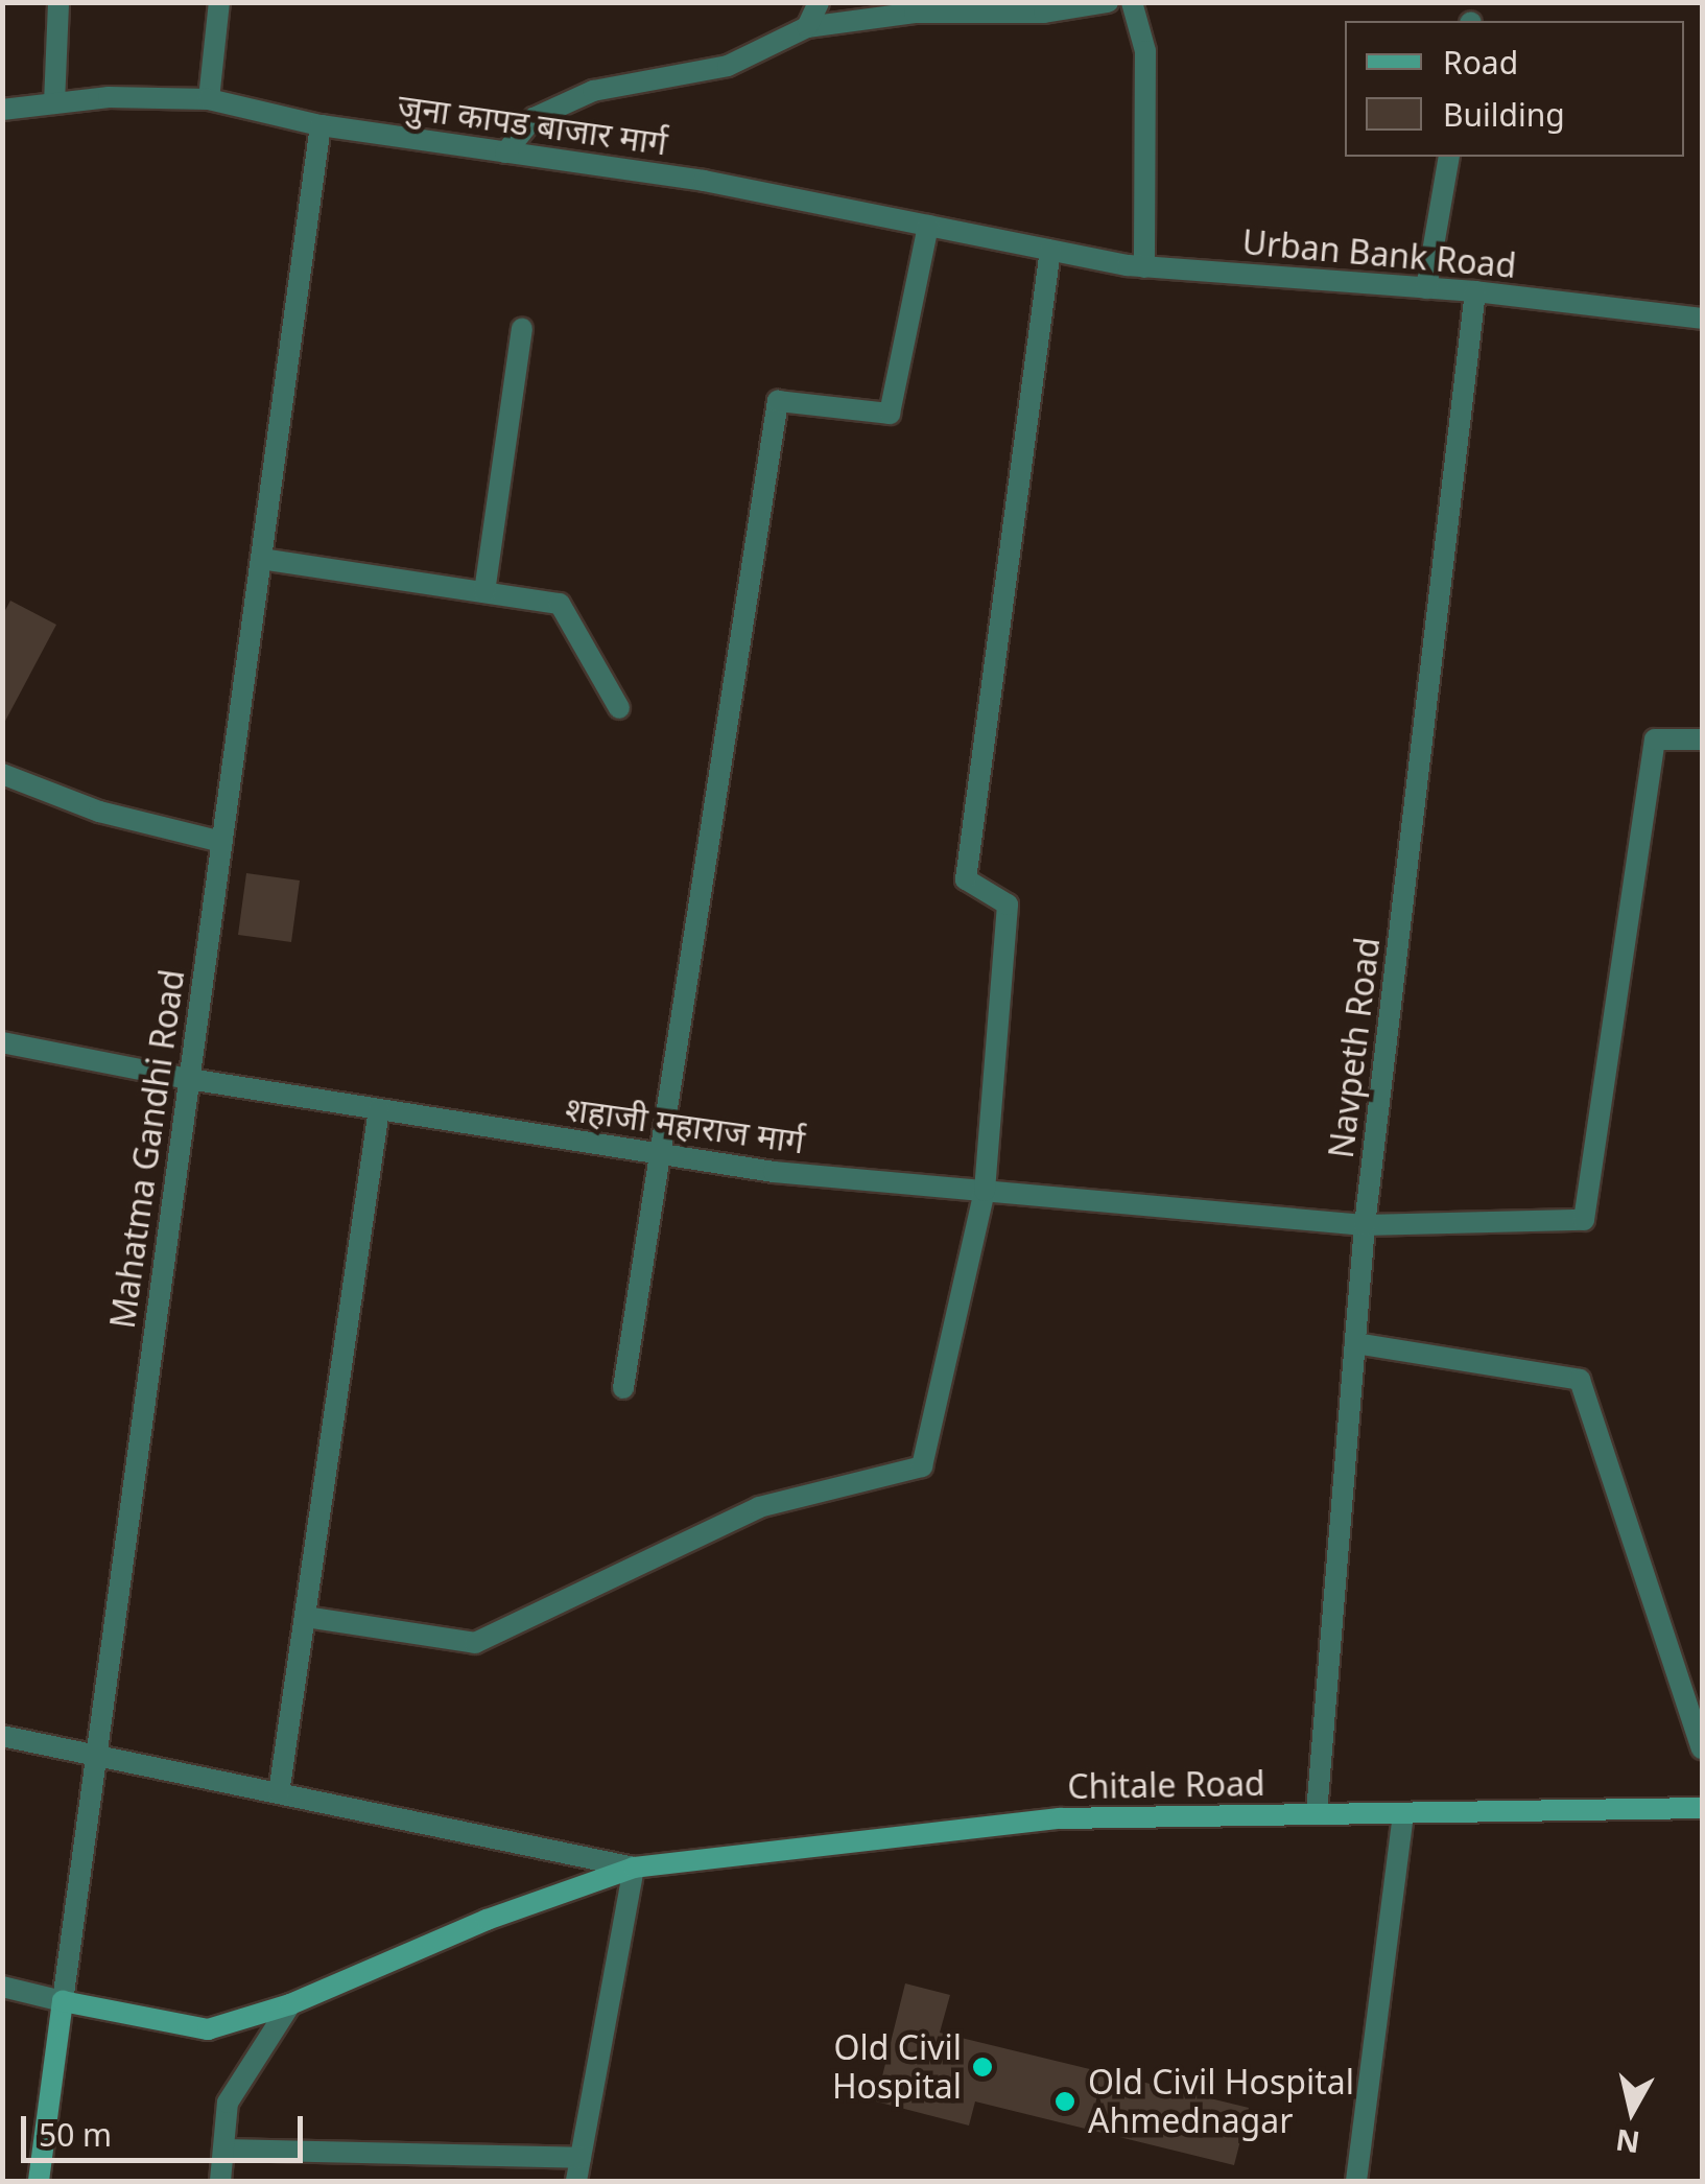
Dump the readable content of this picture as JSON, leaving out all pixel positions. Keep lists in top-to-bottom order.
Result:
{
  "streets": {
    "street": [
      "जुना कापड बाजार मार्ग",
      "Urban Bank Road",
      "Navpeth Road",
      "शहाजी महाराज मार्ग",
      "Mahatma Gandhi Road",
      "Chitale Road"
    ]
  },
  "crossings": [
    ["जुना कापड बाजार मार्ग", "Urban Bank Road"],
    ["जुना कापड बाजार मार्ग", "Mahatma Gandhi Road"],
    ["Urban Bank Road", "Navpeth Road"],
    ["Navpeth Road", "शहाजी महाराज मार्ग"],
    ["Navpeth Road", "Chitale Road"],
    ["शहाजी महाराज मार्ग", "Mahatma Gandhi Road"],
    ["Mahatma Gandhi Road", "Chitale Road"]
  ],
  "places": ["Old Civil Hospital", "Old Civil Hospital Ahmednagar"],
  "legend": ["Road", "Building"],
  "scale_bar": "50 m",
  "north": "bottom"
}
